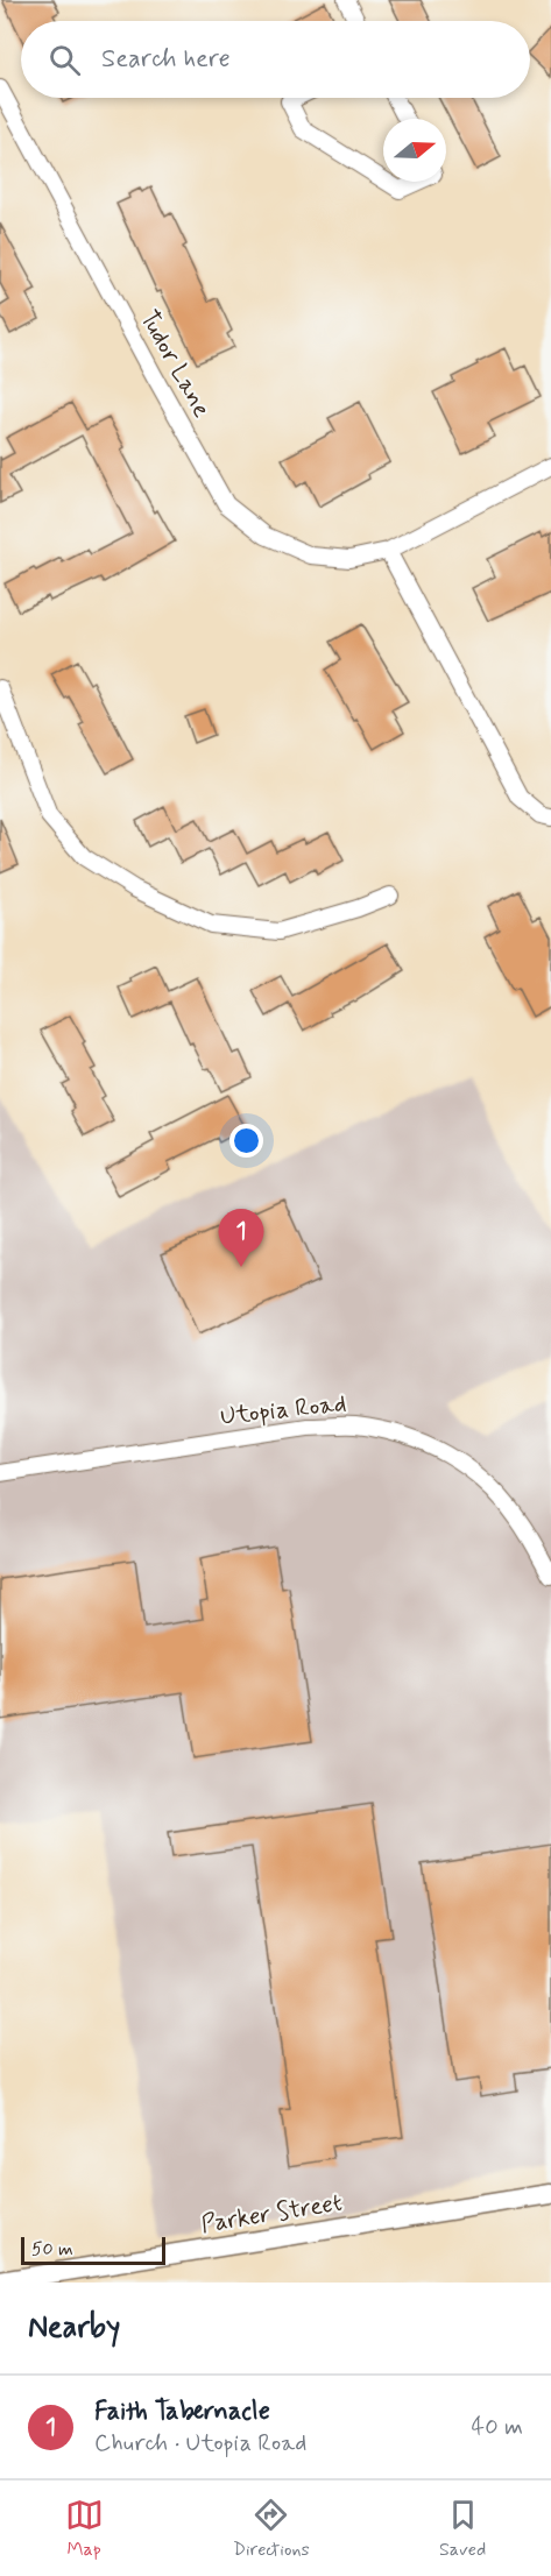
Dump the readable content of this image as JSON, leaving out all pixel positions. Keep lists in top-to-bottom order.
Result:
{
  "streets": {
    "street": ["Tudor Lane", "Utopia Road", "Parker Street"]
  },
  "scale_bar": "50 m",
  "north": "right",
  "page": {
    "search": "Search here",
    "pins": "1",
    "scale": "50 m",
    "heading": "Nearby",
    "list": [
      {
        "mark": "1",
        "name": "Faith Tabernacle",
        "note": "Church · Utopia Road",
        "value": "40 m"
      }
    ],
    "nav": ["Map", "Directions", "Saved"]
  }
}
